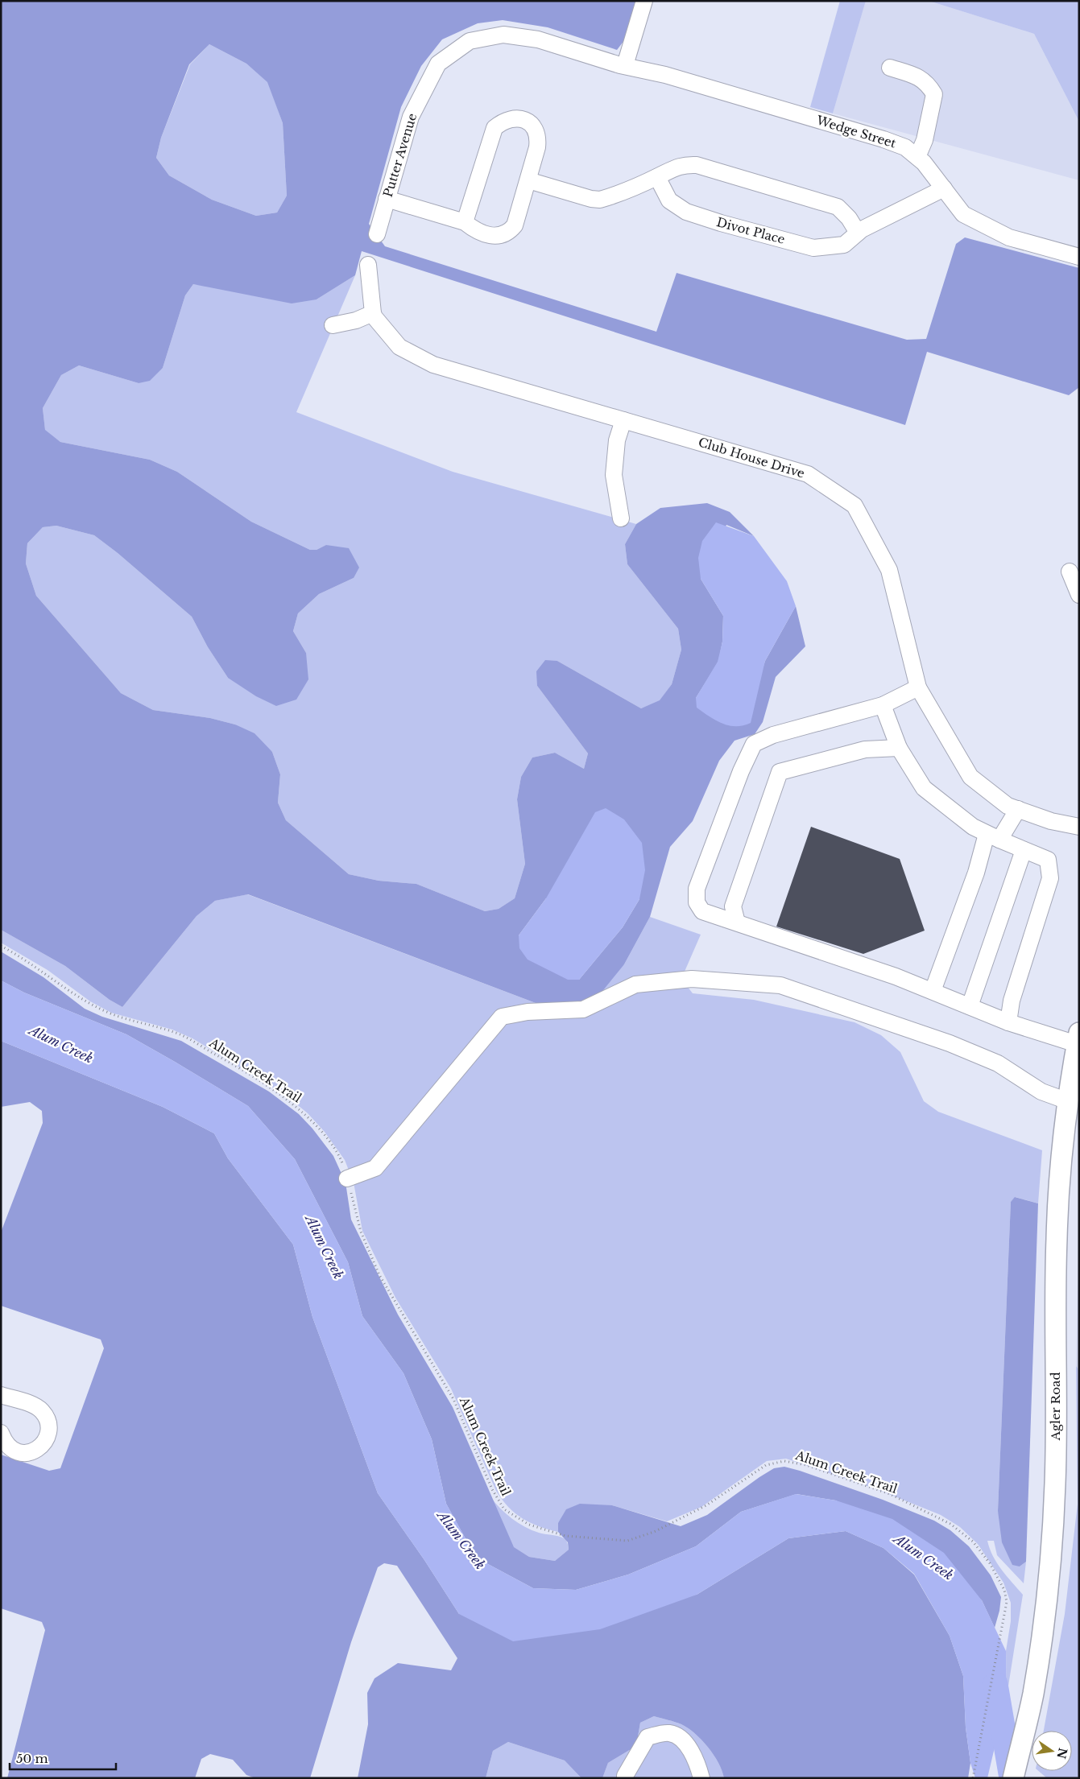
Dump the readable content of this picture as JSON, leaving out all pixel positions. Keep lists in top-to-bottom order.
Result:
{
  "streets": {
    "main road": ["Agler Road"],
    "street": [
      "Wedge Street",
      "Putter Avenue",
      "Divot Place",
      "Club House Drive"
    ],
    "path": ["Alum Creek Trail"]
  },
  "crossings": [
    ["Wedge Street", "Putter Avenue"],
    ["Wedge Street", "Divot Place"]
  ],
  "water": ["Alum Creek"],
  "scale_bar": "50 m",
  "north": "right"
}
